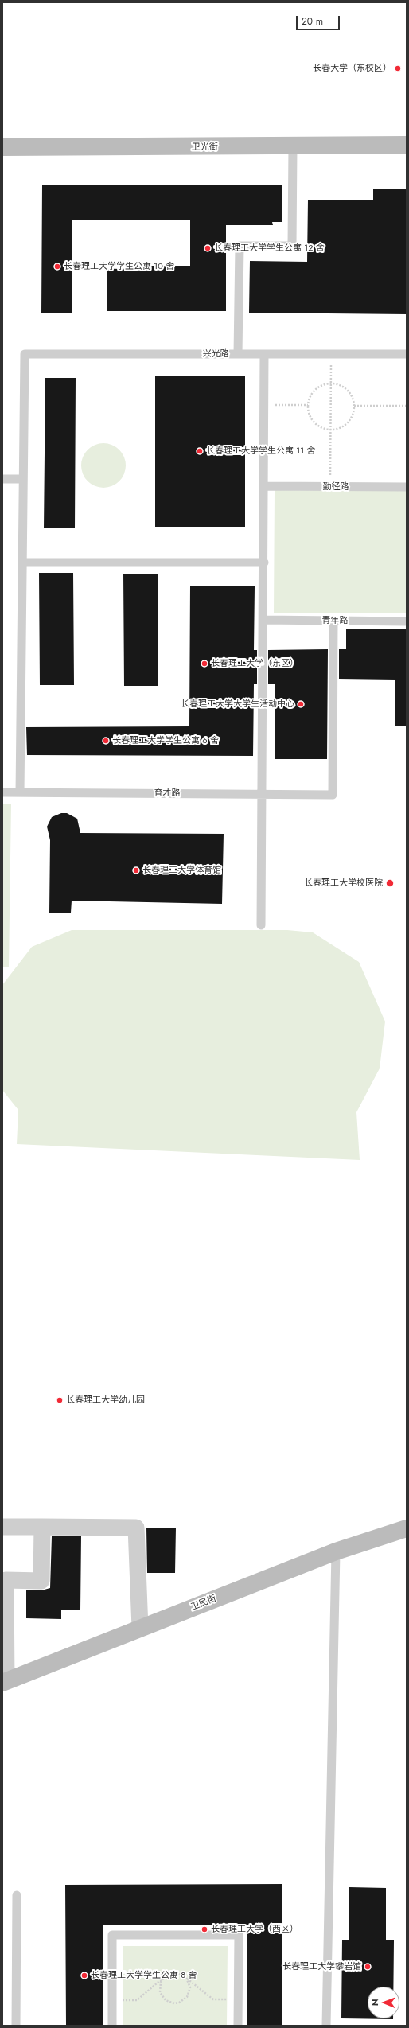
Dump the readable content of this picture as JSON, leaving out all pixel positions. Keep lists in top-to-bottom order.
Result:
{
  "streets": {
    "street": ["卫光街", "卫民街"],
    "lane": [
      "兴光路",
      "勤径路",
      "青年路",
      "育才路"
    ]
  },
  "crossings": [
    ["青年路", "育才路"]
  ],
  "places": [
    "长春大学（东校区）",
    "长春理工大学学生公寓 12 舍",
    "长春理工大学学生公寓 10 舍",
    "长春理工大学学生公寓 11 舍",
    "长春理工大学（东区）",
    "长春理工大学大学生活动中心",
    "长春理工大学学生公寓 6 舍",
    "长春理工大学体育馆",
    "长春理工大学校医院",
    "长春理工大学幼儿园",
    "长春理工大学（西区）",
    "长春理工大学攀岩馆",
    "长春理工大学学生公寓 8 舍"
  ],
  "scale_bar": "20 m",
  "north": "left"
}
